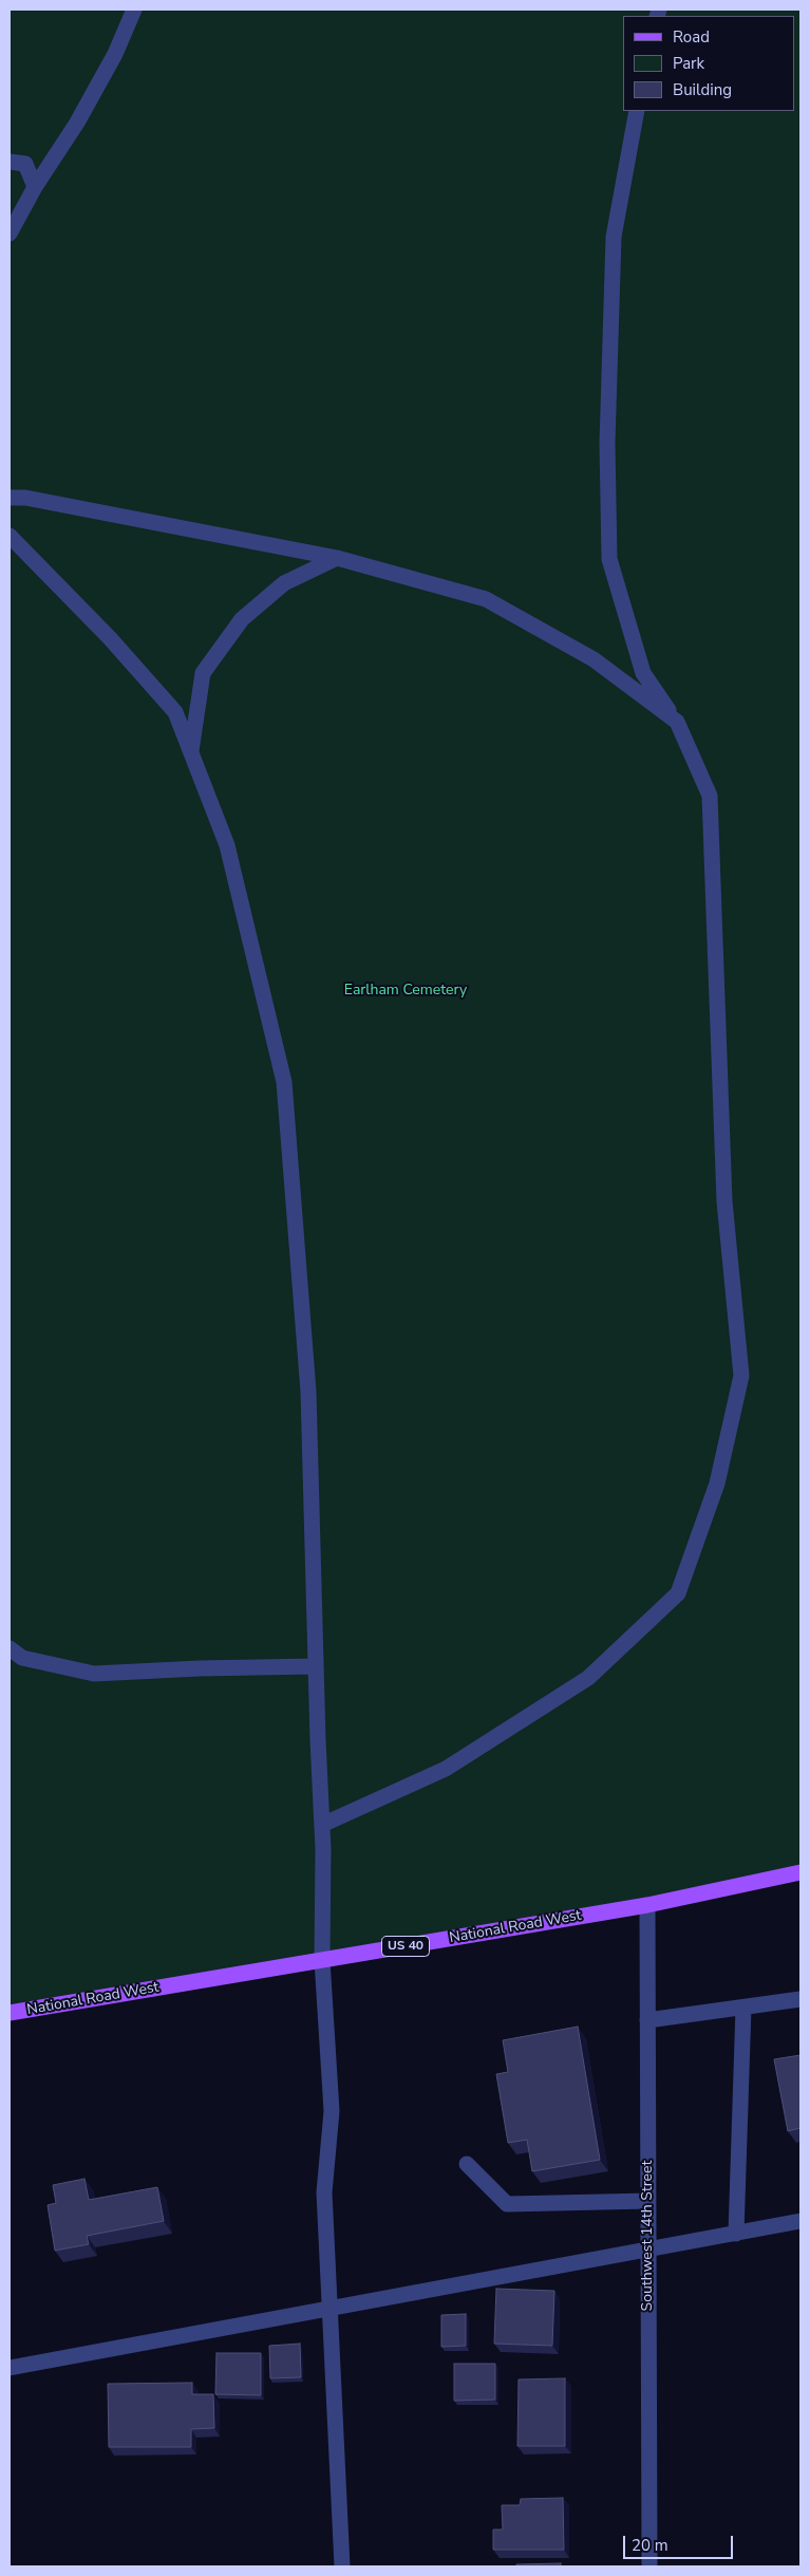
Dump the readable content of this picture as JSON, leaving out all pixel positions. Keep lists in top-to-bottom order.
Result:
{
  "streets": {
    "main road": ["National Road West", "US 40"],
    "street": ["Southwest 14th Street"]
  },
  "crossings": [
    ["National Road West", "Southwest 14th Street"]
  ],
  "parks": ["Earlham Cemetery"],
  "legend": ["Road", "Park", "Building"],
  "scale_bar": "20 m"
}
